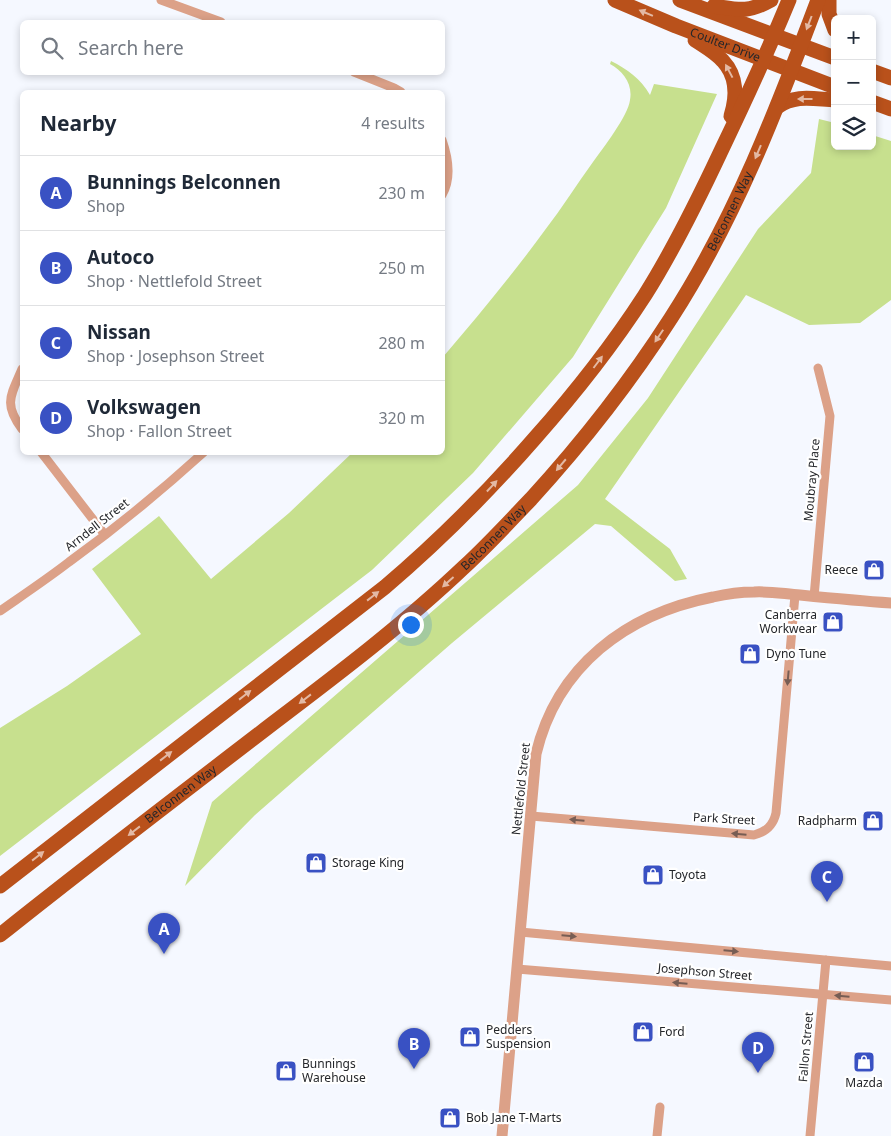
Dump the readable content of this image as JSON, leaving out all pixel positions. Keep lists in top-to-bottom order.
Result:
{
  "streets": {
    "main road": ["Coulter Drive", "Belconnen Way"],
    "street": [
      "Moubray Place",
      "Arndell Street",
      "Nettlefold Street",
      "Park Street",
      "Josephson Street",
      "Fallon Street"
    ]
  },
  "crossings": [
    ["Coulter Drive", "Belconnen Way"],
    ["Moubray Place", "Nettlefold Street"],
    ["Nettlefold Street", "Park Street"],
    ["Nettlefold Street", "Josephson Street"],
    ["Josephson Street", "Fallon Street"]
  ],
  "places": {
    "shop": [
      "Reece",
      "Canberra Workwear",
      "Dyno Tune",
      "Radpharm",
      "Storage King",
      "Toyota",
      "Ford",
      "Pedders Suspension",
      "Mazda",
      "Bunnings Warehouse",
      "Bob Jane T-Marts"
    ]
  },
  "page": {
    "map_buttons": ["+", "−"],
    "search": "Search here",
    "heading": ["Nearby", "4 results"],
    "list": [
      {
        "mark": "A",
        "name": "Bunnings Belconnen",
        "note": "Shop",
        "value": "230 m"
      },
      {
        "mark": "B",
        "name": "Autoco",
        "note": "Shop · Nettlefold Street",
        "value": "250 m"
      },
      {
        "mark": "C",
        "name": "Nissan",
        "note": "Shop · Josephson Street",
        "value": "280 m"
      },
      {
        "mark": "D",
        "name": "Volkswagen",
        "note": "Shop · Fallon Street",
        "value": "320 m"
      }
    ],
    "pins": [
      "C",
      "A",
      "B",
      "D"
    ]
  }
}
